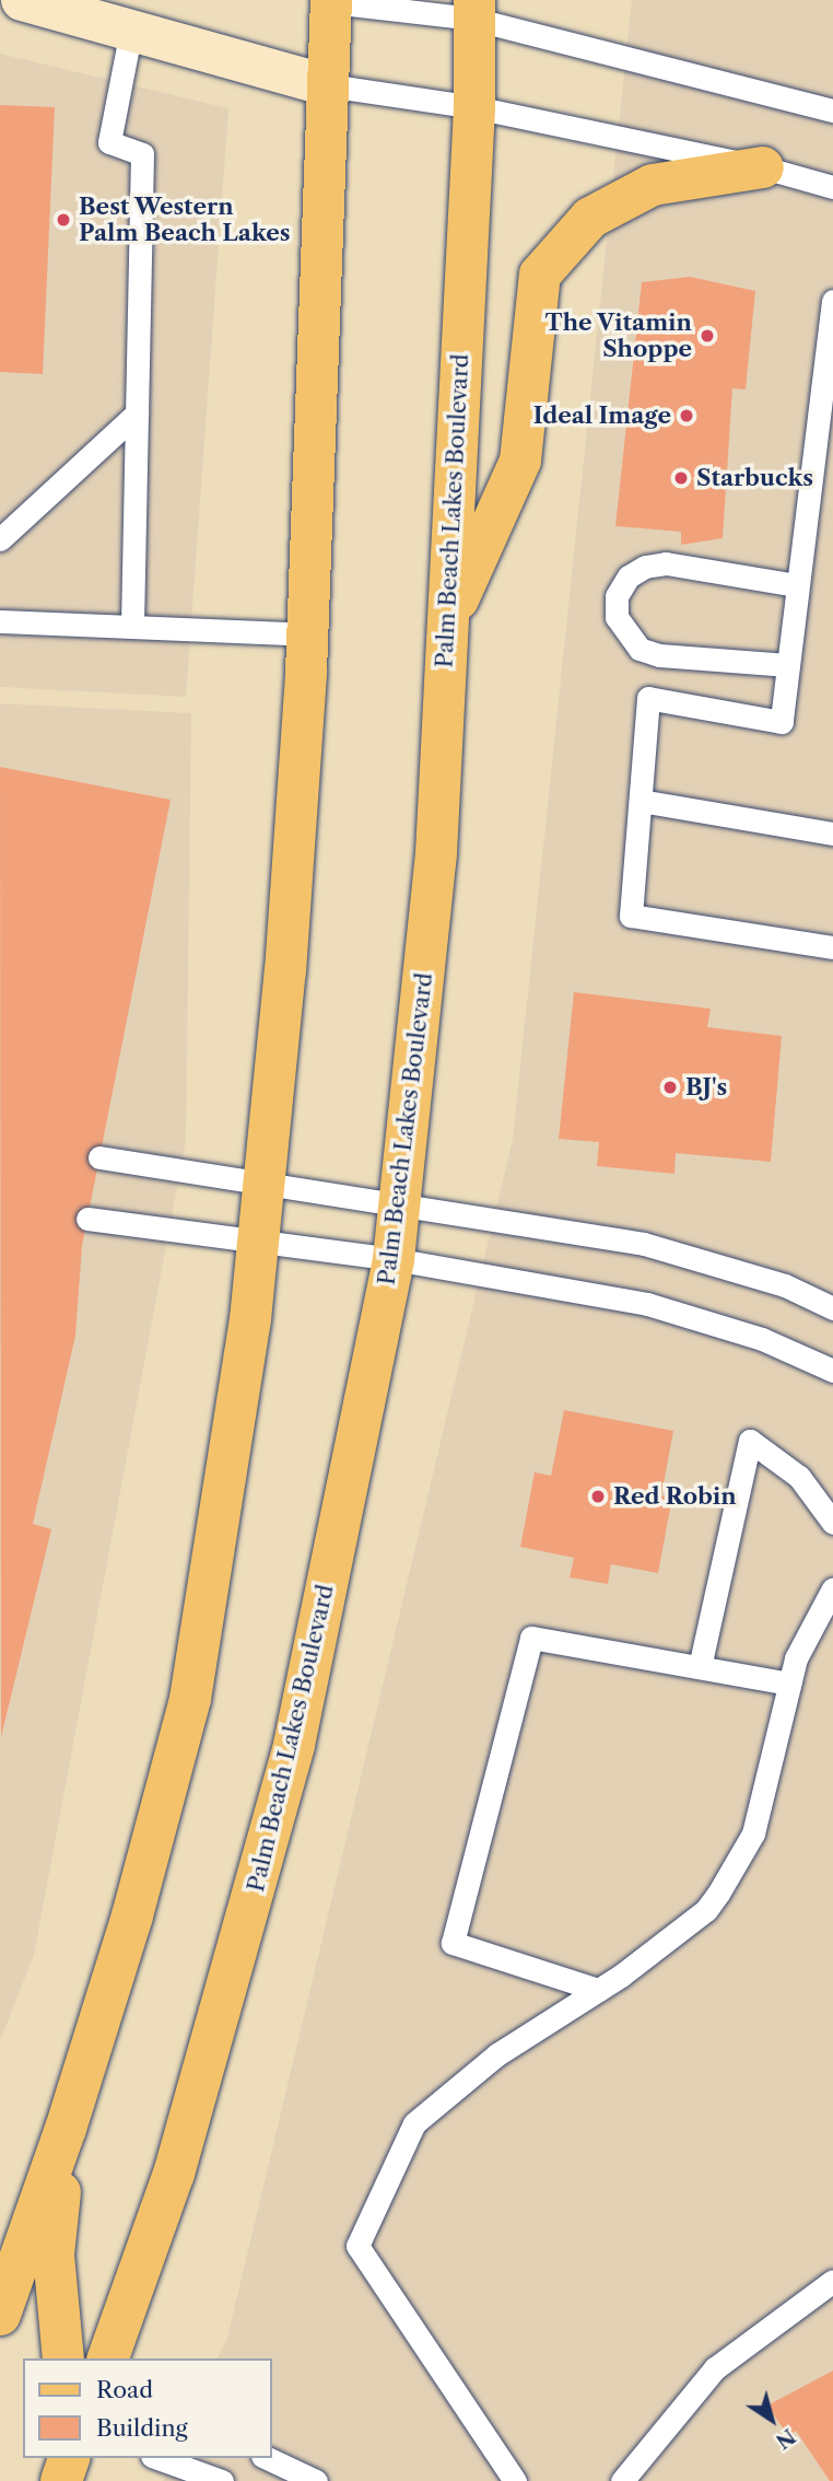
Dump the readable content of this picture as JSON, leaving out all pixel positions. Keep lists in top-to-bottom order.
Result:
{
  "streets": {
    "main road": ["Palm Beach Lakes Boulevard"]
  },
  "places": [
    "Best Western Palm Beach Lakes",
    "The Vitamin Shoppe",
    "Ideal Image",
    "Starbucks",
    "BJ's",
    "Red Robin"
  ],
  "legend": ["Road", "Building"],
  "north": "bottom right"
}
